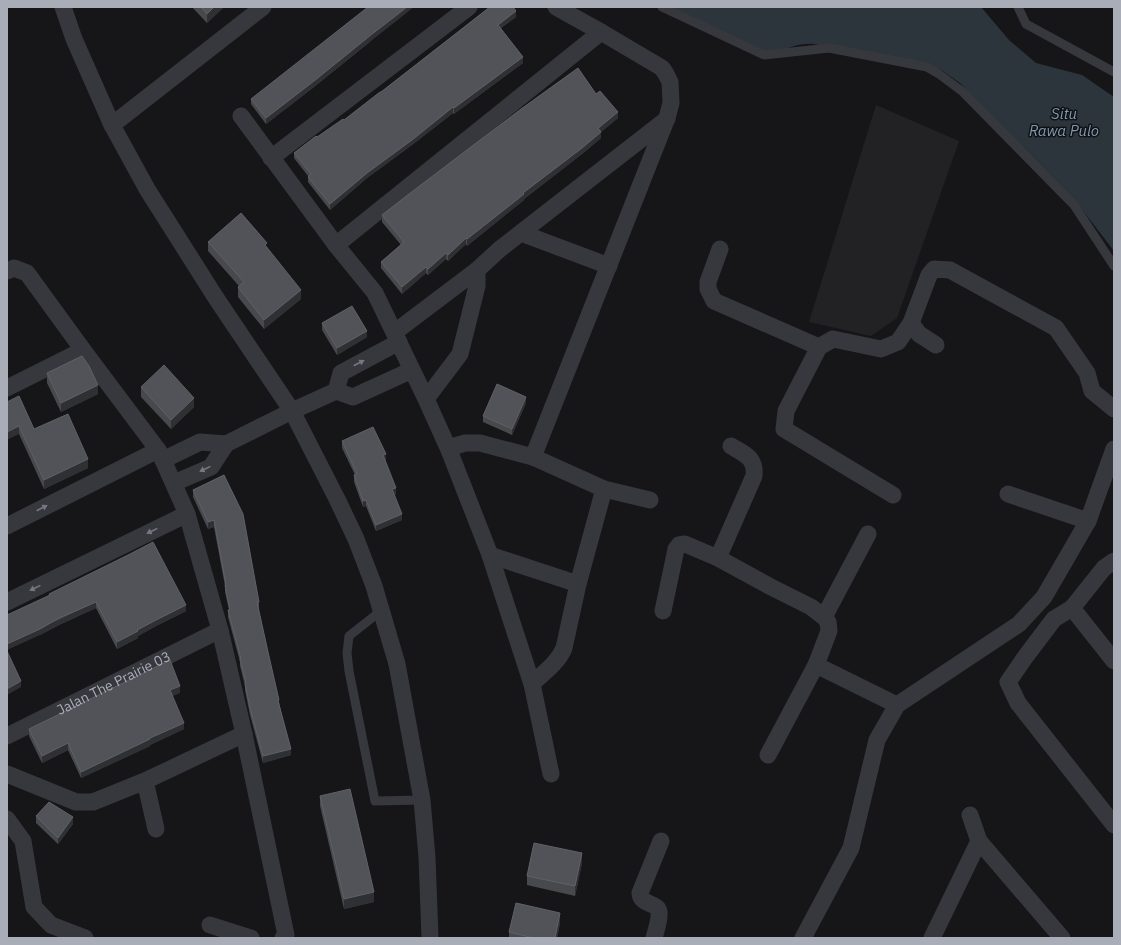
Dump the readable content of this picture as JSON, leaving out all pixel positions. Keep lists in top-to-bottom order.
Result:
{
  "streets": {
    "street": ["Jalan The Prairie 03"]
  },
  "water": ["Situ Rawa Pulo"]
}
